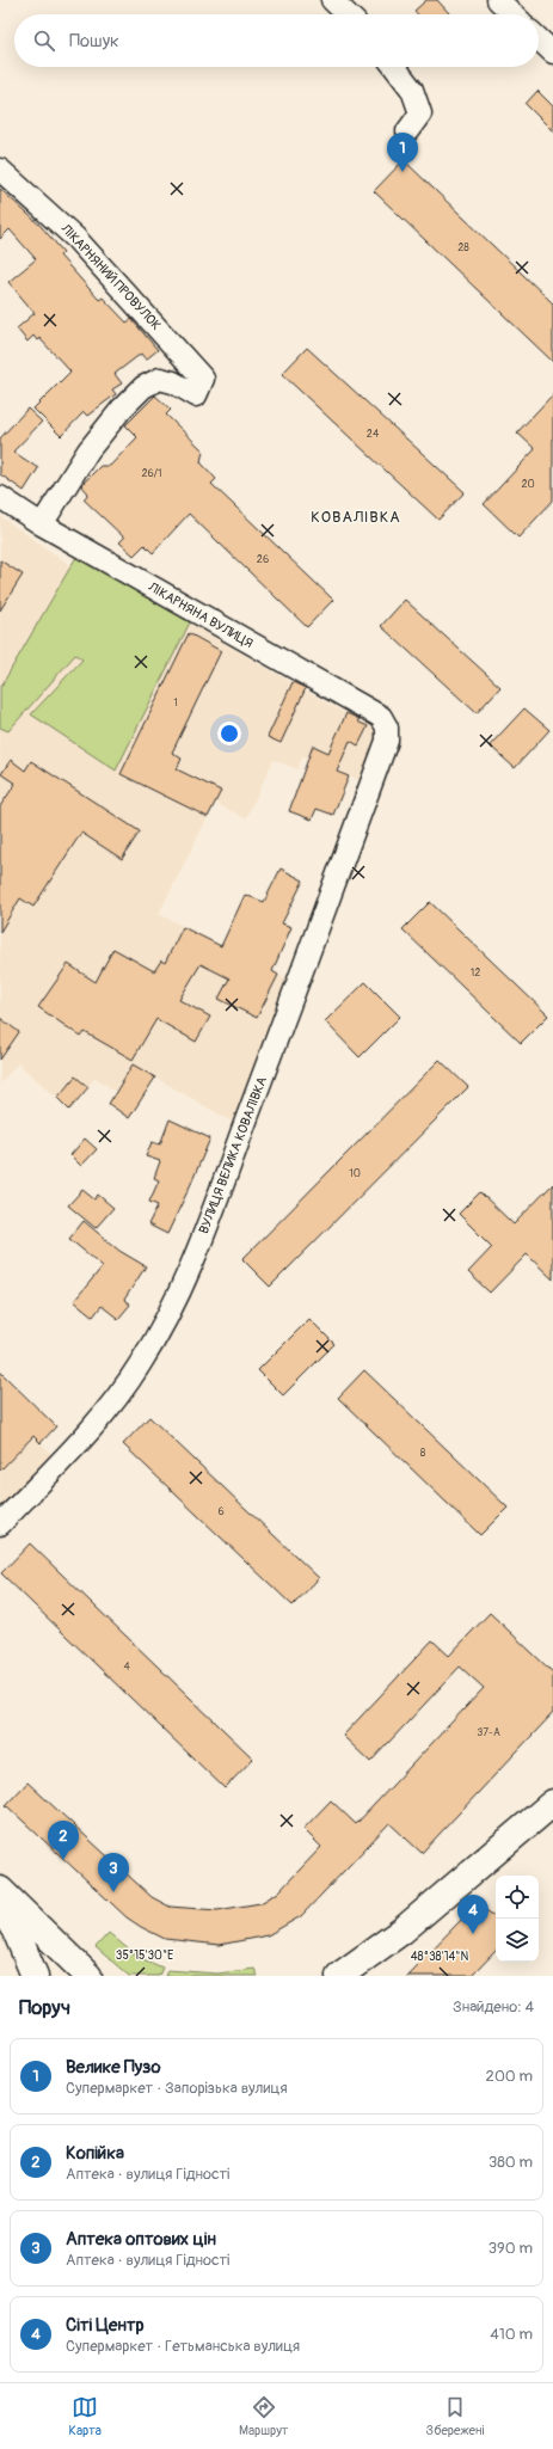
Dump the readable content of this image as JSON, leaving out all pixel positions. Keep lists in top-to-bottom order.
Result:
{
  "streets": {
    "street": ["ЛІКАРНЯНИЙ ПРОВУЛОК", "ЛІКАРНЯНА ВУЛИЦЯ", "ВУЛИЦЯ ВЕЛИКА КОВАЛІВКА"]
  },
  "crossings": [
    ["ЛІКАРНЯНИЙ ПРОВУЛОК", "ЛІКАРНЯНА ВУЛИЦЯ"],
    ["ЛІКАРНЯНА ВУЛИЦЯ", "ВУЛИЦЯ ВЕЛИКА КОВАЛІВКА"]
  ],
  "districts": ["КОВАЛІВКА"],
  "house_numbers": [
    "28",
    "24",
    "26/1",
    "20",
    "26",
    "1",
    "12",
    "10",
    "8",
    "6",
    "4",
    "37-А"
  ],
  "page": {
    "search": "Пошук",
    "pins": [
      "1",
      "2",
      "3",
      "4"
    ],
    "heading": ["Поруч", "Знайдено: 4"],
    "list": [
      {
        "mark": "1",
        "name": "Велике Пузо",
        "note": "Супермаркет · Запорізька вулиця",
        "value": "200 m"
      },
      {
        "mark": "2",
        "name": "Копійка",
        "note": "Аптека · вулиця Гідності",
        "value": "380 m"
      },
      {
        "mark": "3",
        "name": "Аптека оптових цін",
        "note": "Аптека · вулиця Гідності",
        "value": "390 m"
      },
      {
        "mark": "4",
        "name": "Сіті Центр",
        "note": "Супермаркет · Гетьманська вулиця",
        "value": "410 m"
      }
    ],
    "nav": ["Карта", "Маршрут", "Збережені"]
  },
  "coordinates": ["35°15'30\"E", "48°38'14\"N"]
}
